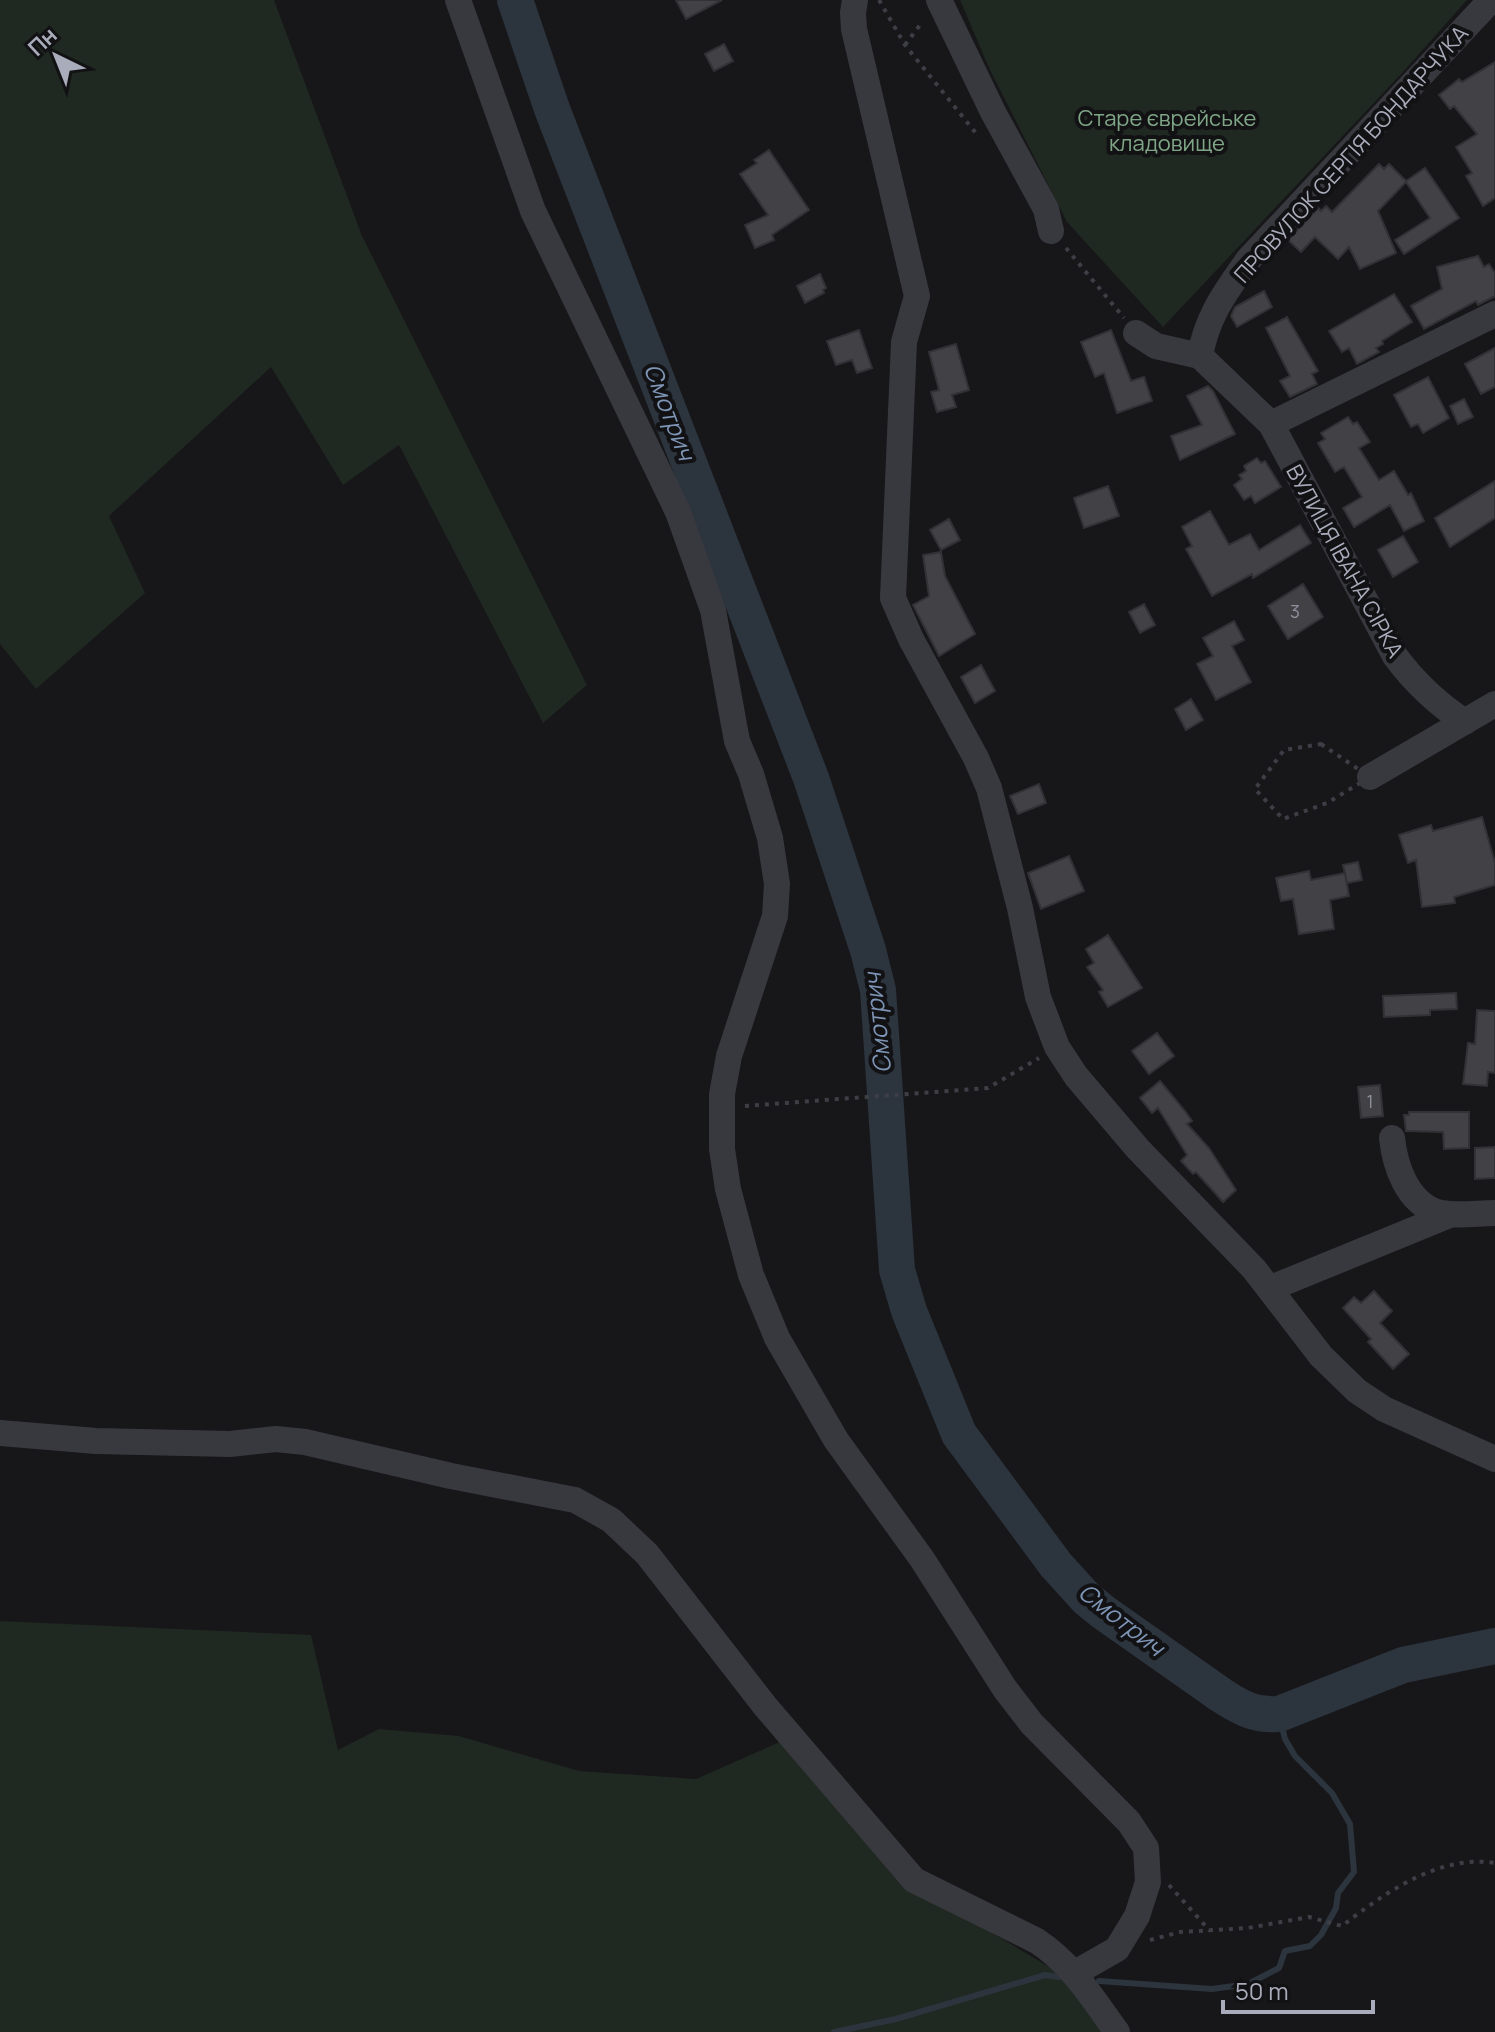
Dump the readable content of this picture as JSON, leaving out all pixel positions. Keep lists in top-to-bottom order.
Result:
{
  "streets": {
    "street": ["ПРОВУЛОК СЕРГІЯ БОНДАРЧУКА", "ВУЛИЦЯ ІВАНА СІРКА"]
  },
  "crossings": [
    ["ПРОВУЛОК СЕРГІЯ БОНДАРЧУКА", "ВУЛИЦЯ ІВАНА СІРКА"]
  ],
  "water": ["Смотрич"],
  "parks": ["Старе єврейське кладовище"],
  "house_numbers": ["3", "1"],
  "scale_bar": "50 m",
  "north": "top left"
}
